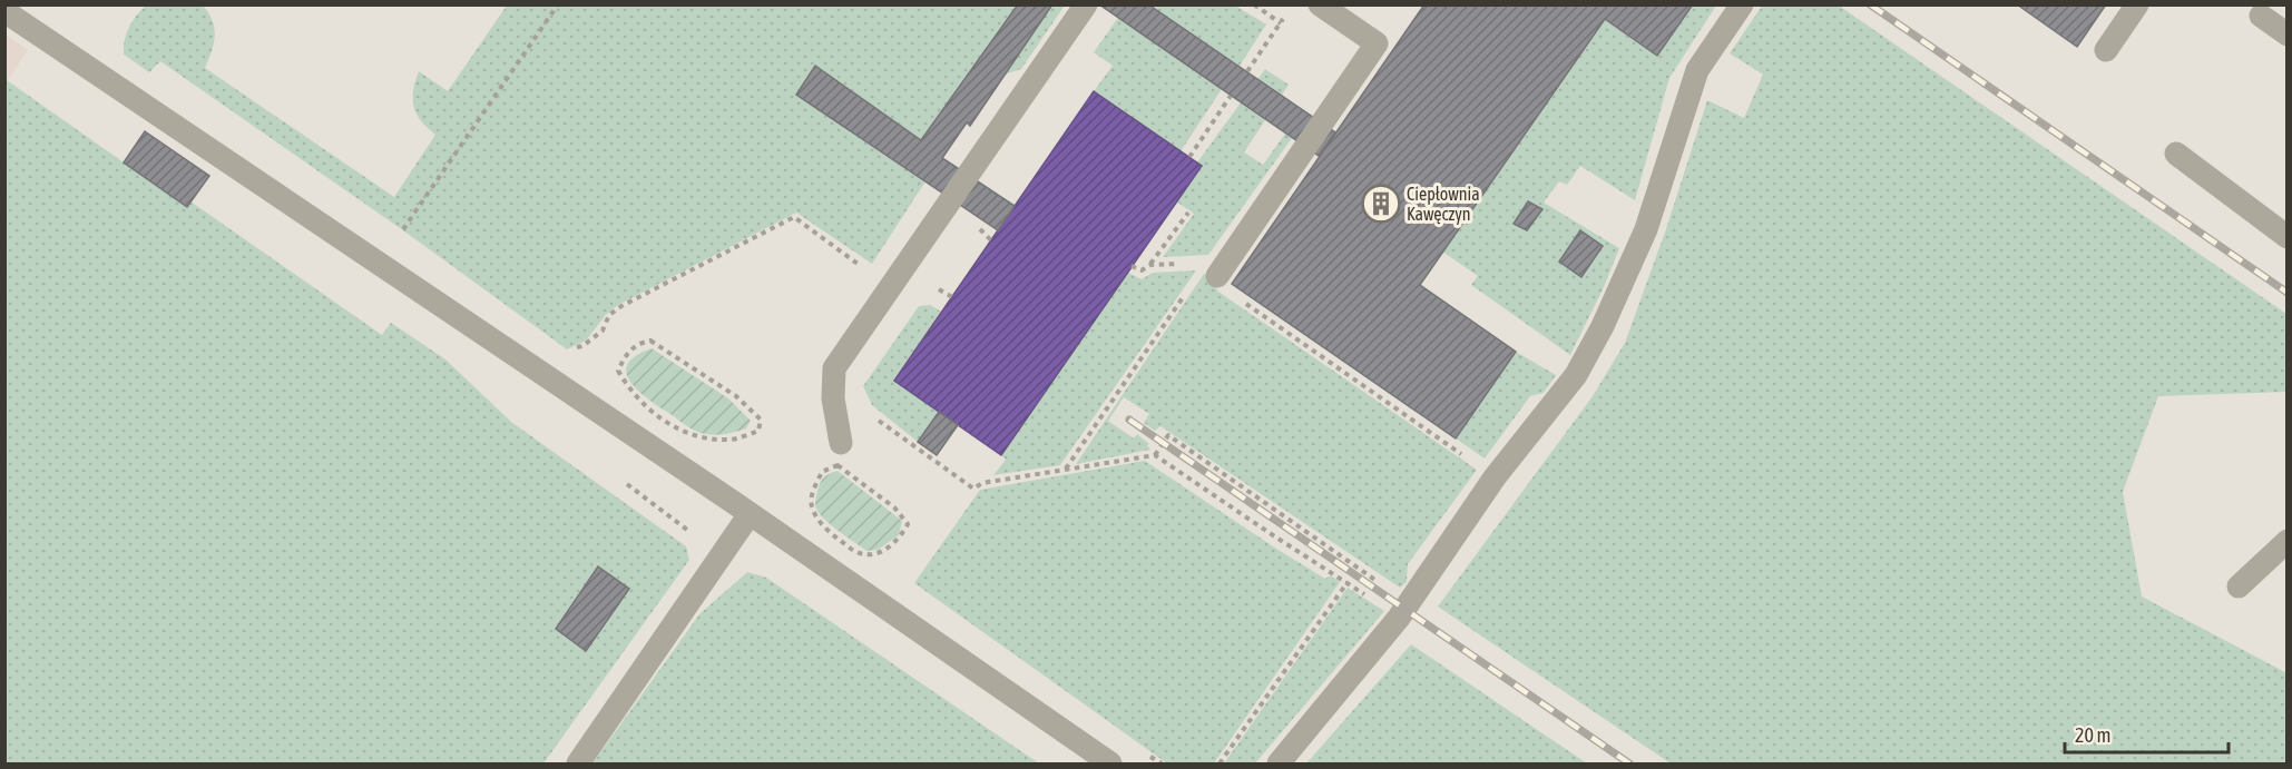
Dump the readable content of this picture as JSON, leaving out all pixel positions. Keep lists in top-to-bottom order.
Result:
{
  "places": {
    "building": ["Ciepłownia Kawęczyn"]
  },
  "scale_bar": "20 m"
}
